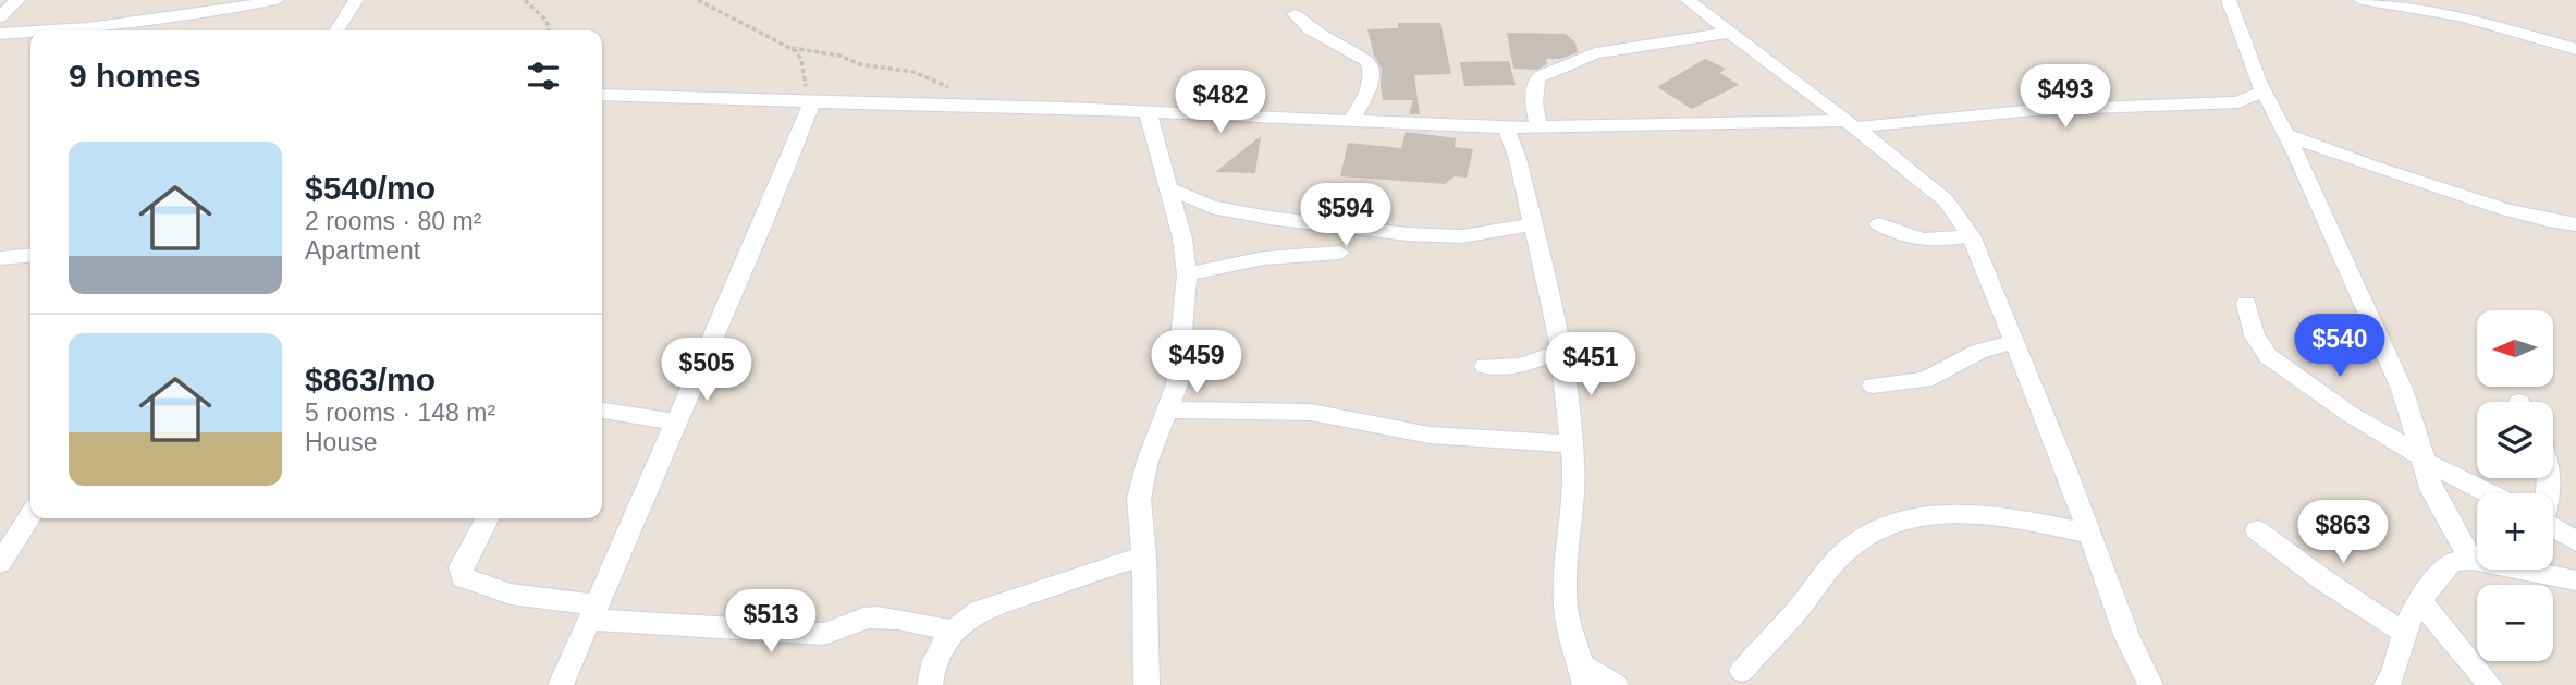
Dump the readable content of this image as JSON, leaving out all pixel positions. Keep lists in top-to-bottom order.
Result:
{
  "north": "left",
  "page": {
    "heading": "9 homes",
    "price": [
      "$493",
      "$482",
      "$594",
      "$540",
      "$459",
      "$451",
      "$505",
      "$863",
      "$513"
    ],
    "list": [
      {
        "name": "$540/mo",
        "note": "2 rooms · 80 m² · Apartment"
      },
      {
        "name": "$863/mo",
        "note": "5 rooms · 148 m² · House"
      }
    ],
    "map_buttons": ["+", "−"]
  }
}
